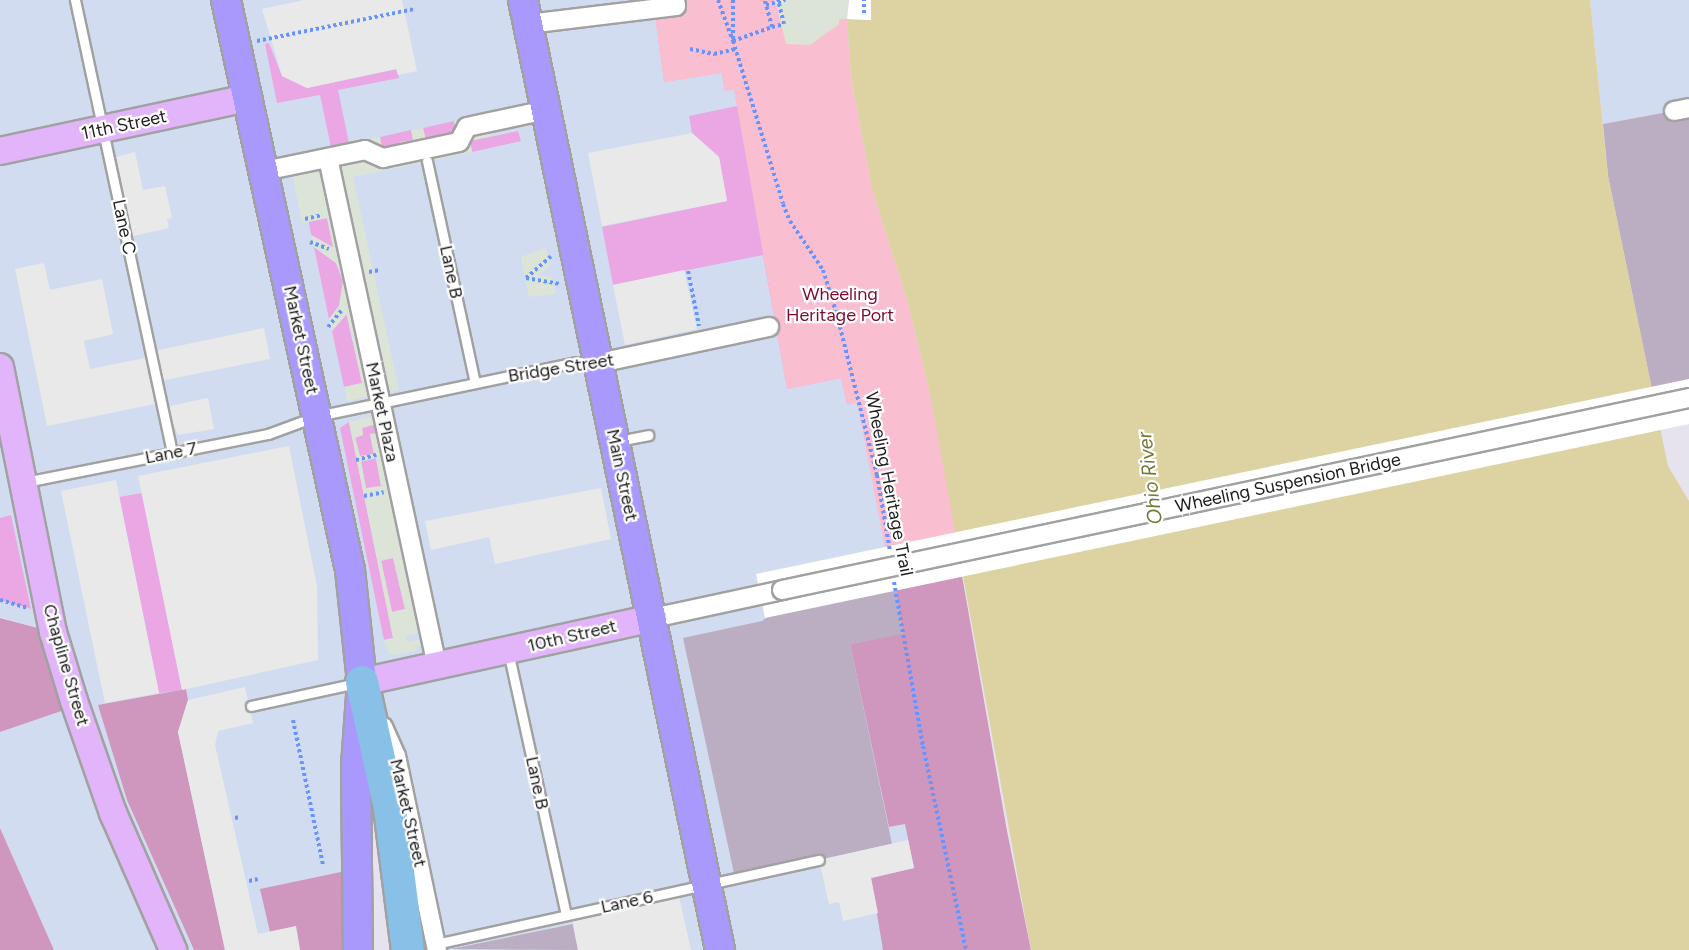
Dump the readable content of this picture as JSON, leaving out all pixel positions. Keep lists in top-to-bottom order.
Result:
{
  "streets": {
    "main road": ["Market Street", "Main Street"],
    "street": [
      "11th Street",
      "Bridge Street",
      "Market Plaza",
      "Wheeling Suspension Bridge",
      "10th Street",
      "Chapline Street"
    ],
    "lane": [
      "Lane C",
      "Lane B",
      "Lane 7",
      "Lane 6"
    ],
    "path": ["Wheeling Heritage Trail"]
  },
  "crossings": [
    ["11th Street", "Lane C"],
    ["11th Street", "Market Street"],
    ["Lane C", "Lane 7"],
    ["Lane B", "Bridge Street"],
    ["Lane B", "10th Street"],
    ["Lane B", "Lane 6"],
    ["Market Street", "Bridge Street"],
    ["Market Street", "Lane 7"],
    ["Market Street", "10th Street"],
    ["Bridge Street", "Market Plaza"],
    ["Bridge Street", "Lane 7"],
    ["Bridge Street", "Main Street"],
    ["Market Plaza", "10th Street"],
    ["Lane 7", "Chapline Street"],
    ["Main Street", "10th Street"],
    ["Main Street", "Lane 6"],
    ["Wheeling Suspension Bridge", "10th Street"]
  ],
  "water": ["Ohio River"],
  "parks": ["Wheeling Heritage Port"]
}
